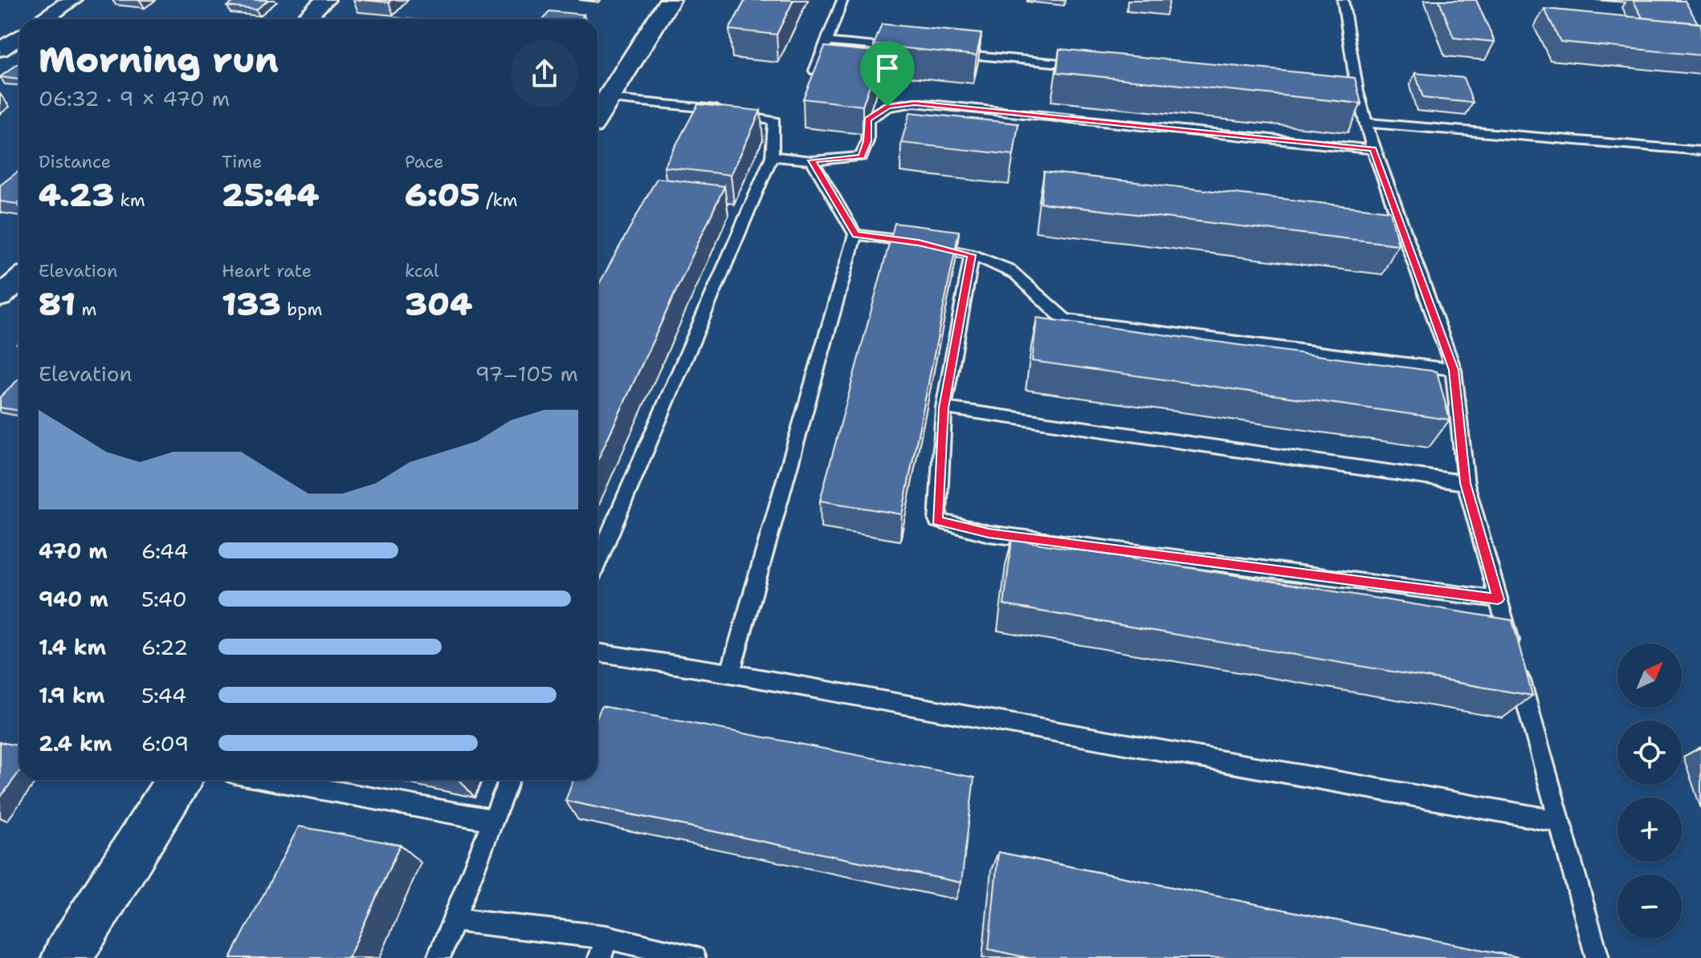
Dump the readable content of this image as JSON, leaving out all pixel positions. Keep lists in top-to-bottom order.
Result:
{
  "north": "top right",
  "page": {
    "heading": ["Morning run", "06:32 · 9 × 470 m"],
    "stats": [
      ["Distance", "4.23 km"],
      ["Time", "25:44"],
      ["Pace", "6:05 /km"],
      ["Elevation", "81 m"],
      ["Heart rate", "133 bpm"],
      ["kcal", "304"]
    ],
    "chart": ["Elevation", "97–105 m"],
    "list": [
      {
        "name": "470 m",
        "note": "6:44"
      },
      {
        "name": "940 m",
        "note": "5:40"
      },
      {
        "name": "1.4 km",
        "note": "6:22"
      },
      {
        "name": "1.9 km",
        "note": "5:44"
      },
      {
        "name": "2.4 km",
        "note": "6:09"
      }
    ],
    "map_buttons": ["+", "−"]
  }
}
